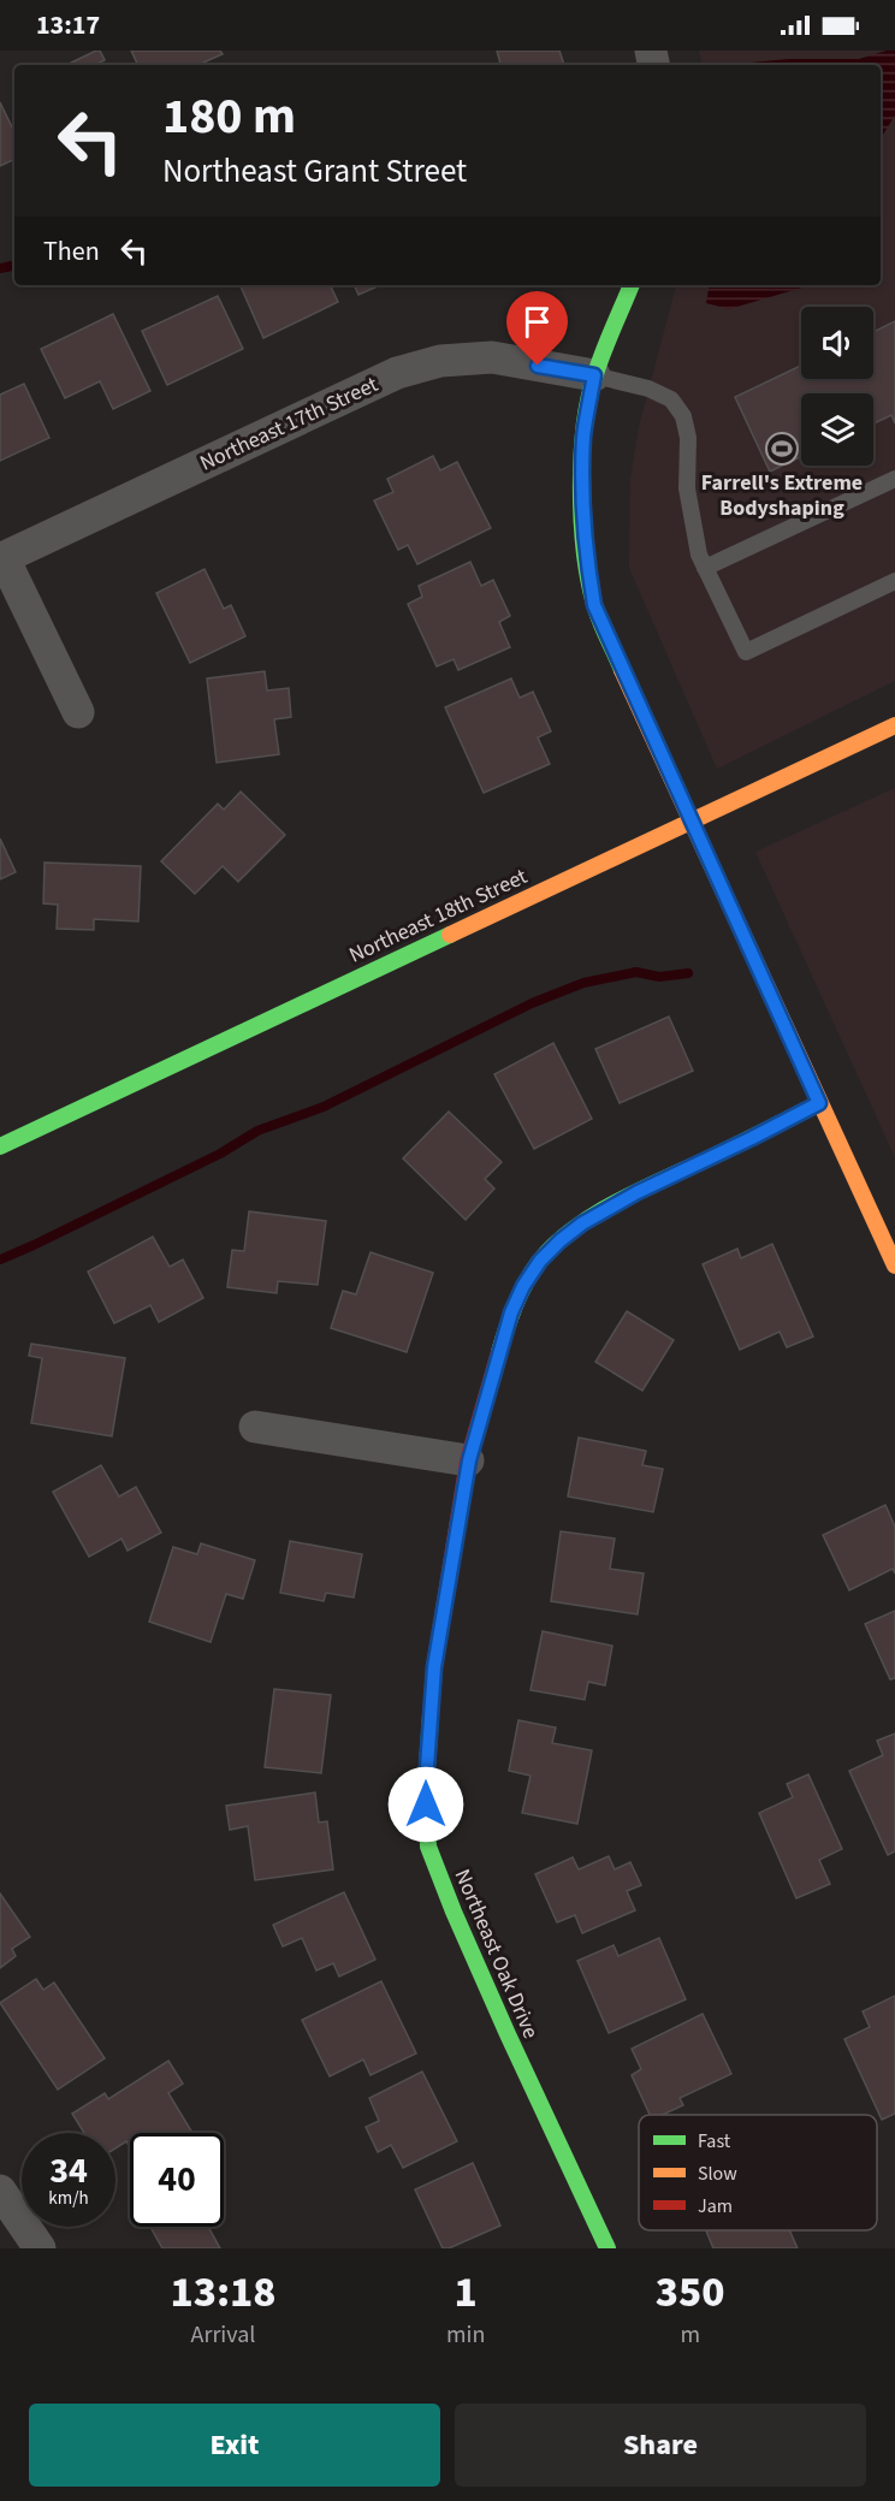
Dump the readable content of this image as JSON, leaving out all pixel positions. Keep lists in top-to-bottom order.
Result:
{
  "streets": {
    "street": ["Northeast 17th Street", "Northeast 18th Street", "Northeast Oak Drive"]
  },
  "places": {
    "sports": ["Farrell's Extreme Bodyshaping"]
  },
  "legend": ["Fast", "Slow", "Jam"],
  "page": {
    "status": "13:17",
    "turn": ["180 m", "Northeast Grant Street"],
    "then": "Then",
    "speed": "34 km/h",
    "limit": "40",
    "eta": [
      "13:18",
      "Arrival",
      "1",
      "min",
      "350",
      "m"
    ],
    "buttons": ["Exit", "Share"]
  }
}
